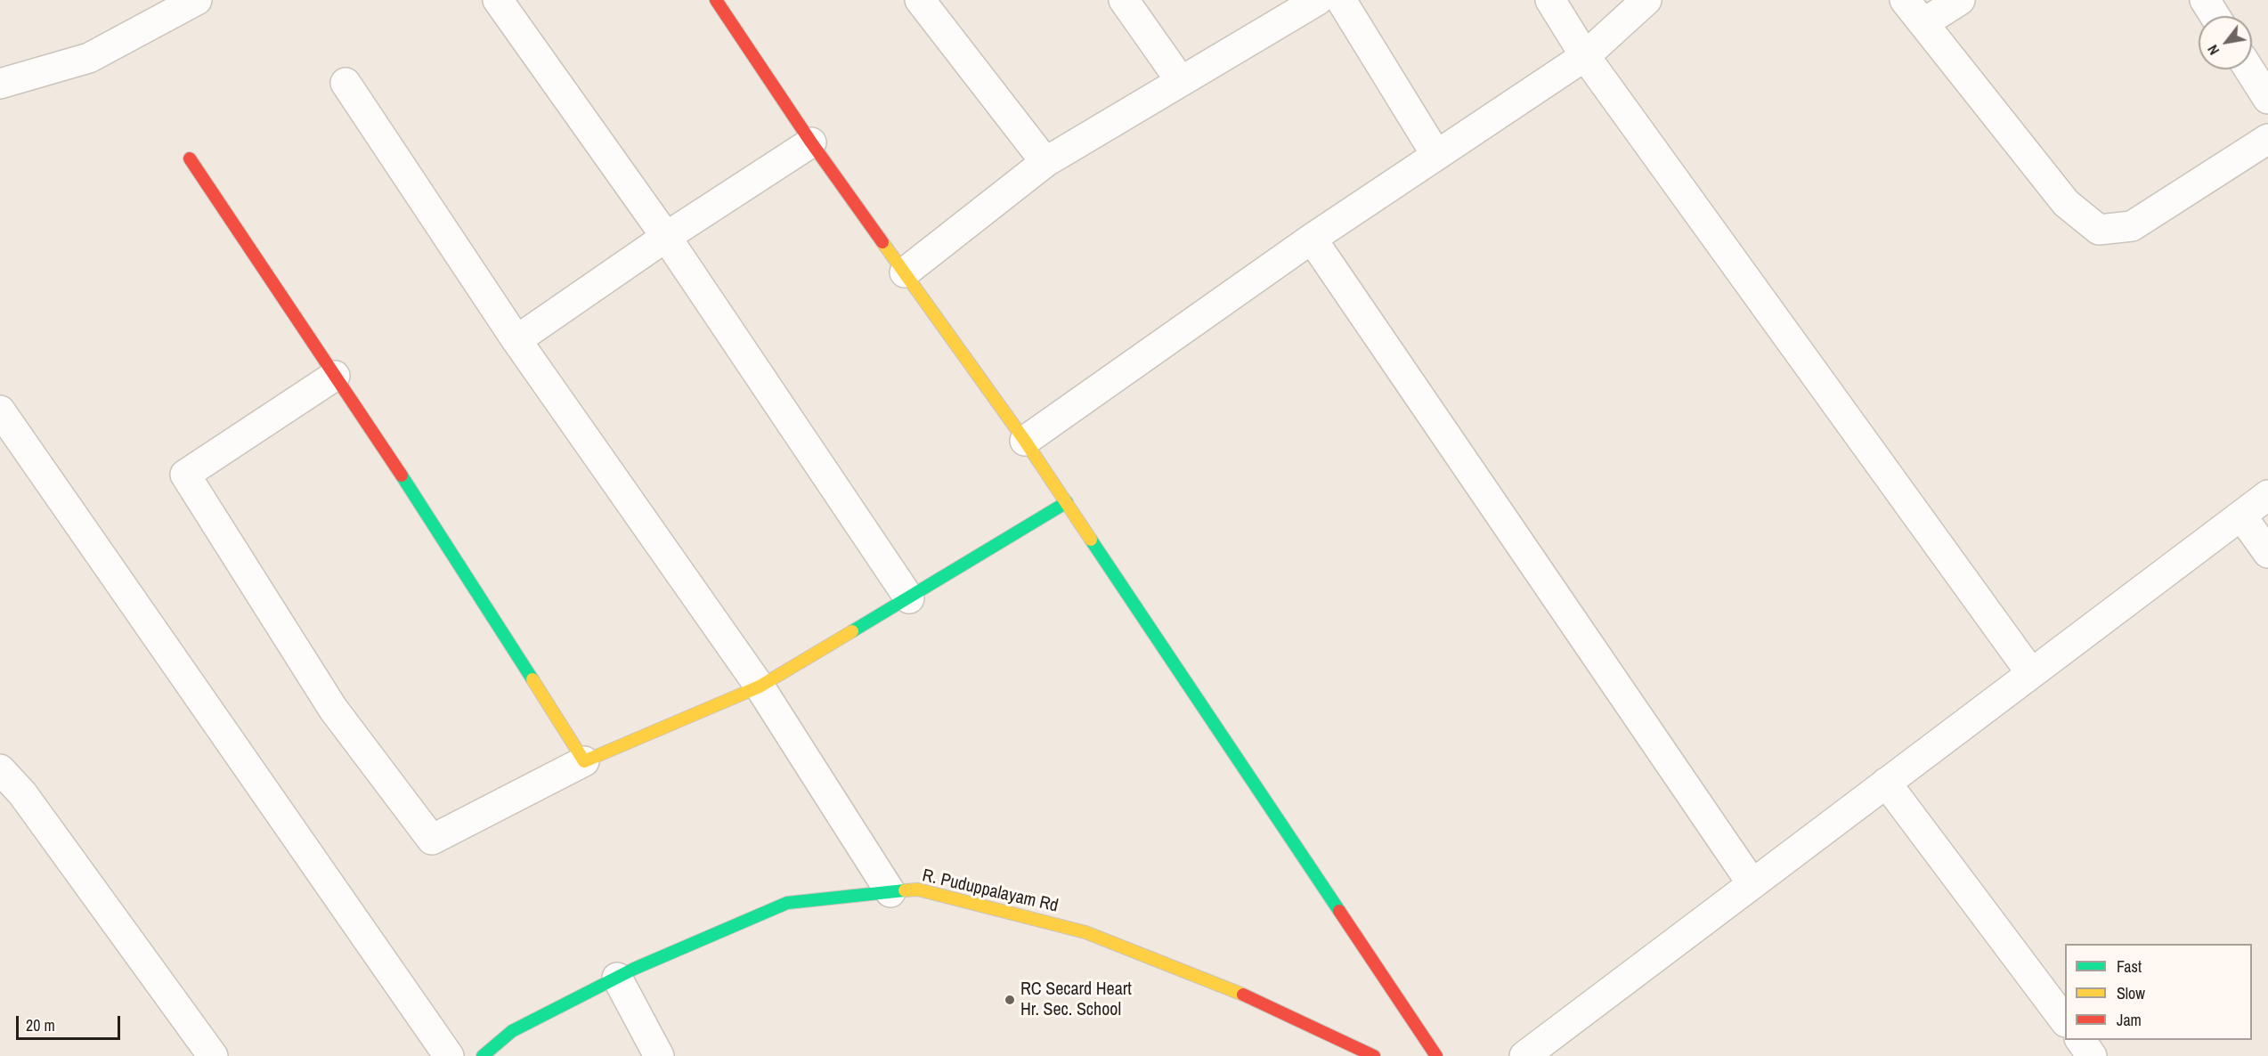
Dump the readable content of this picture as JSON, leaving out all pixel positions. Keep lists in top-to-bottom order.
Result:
{
  "streets": {
    "street": ["R. Puduppalayam Rd"]
  },
  "places": ["RC Secard Heart Hr. Sec. School"],
  "legend": ["Fast", "Slow", "Jam"],
  "scale_bar": "20 m",
  "north": "bottom left"
}
